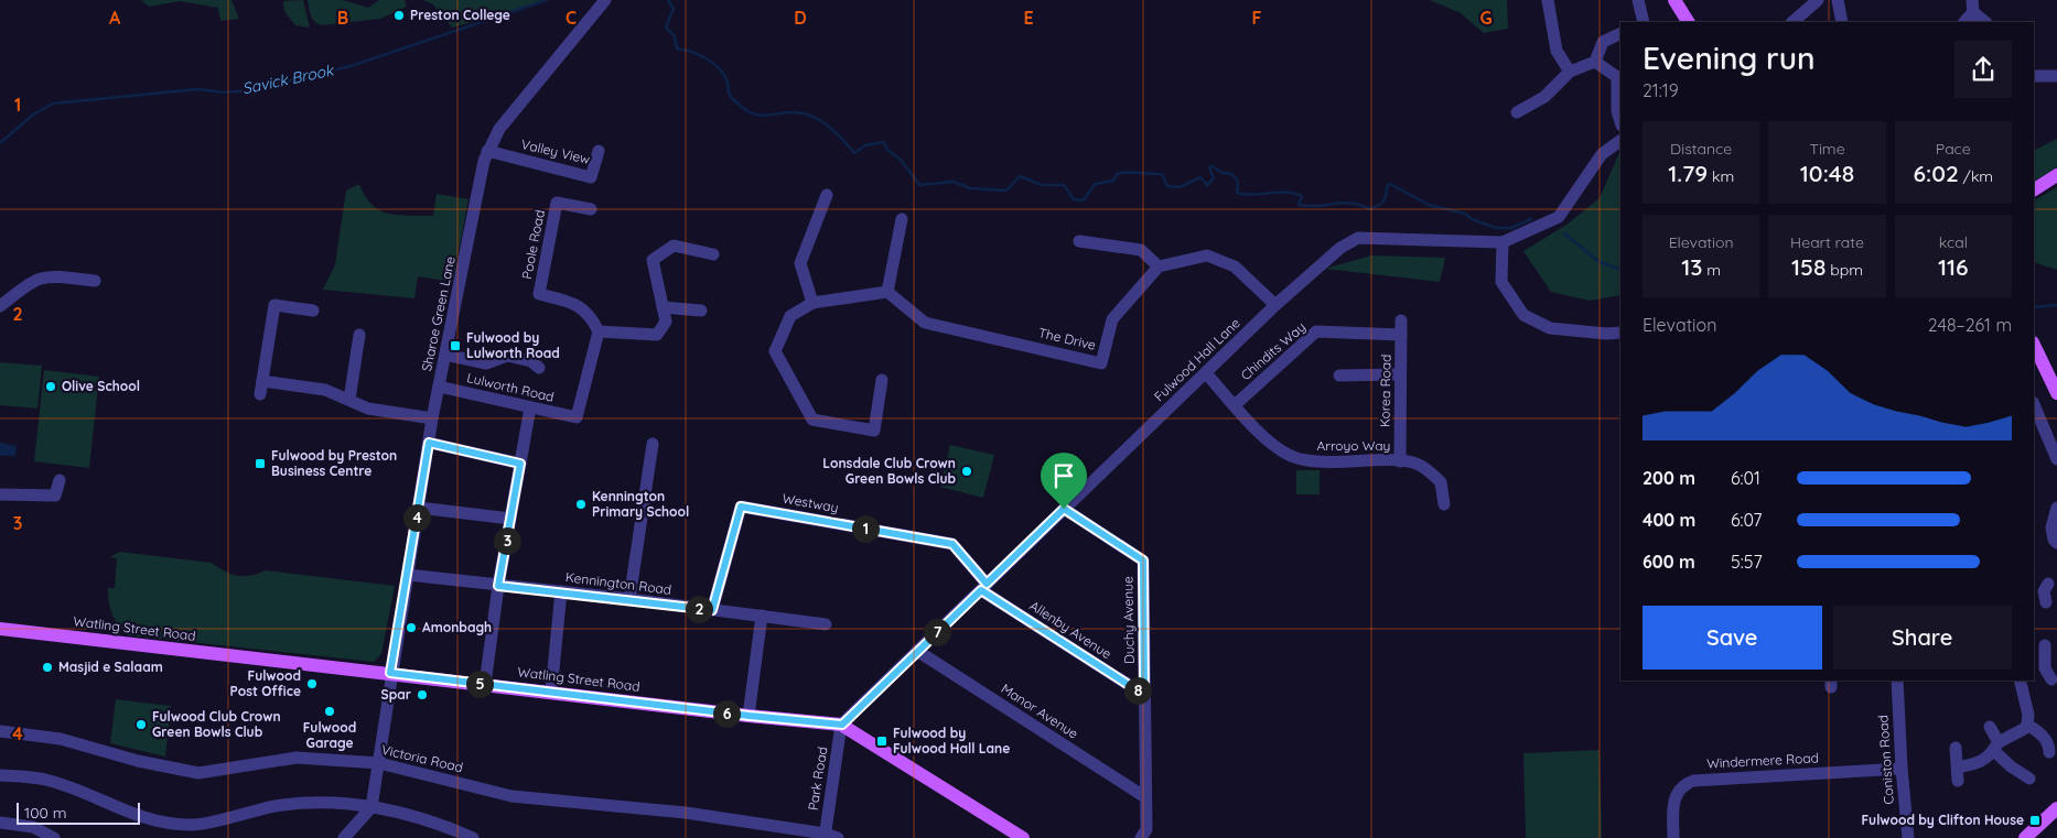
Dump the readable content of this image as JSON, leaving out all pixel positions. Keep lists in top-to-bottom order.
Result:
{
  "streets": {
    "main road": ["Watling Street Road"],
    "street": [
      "Valley View",
      "Poole Road",
      "Sharoe Green Lane",
      "The Drive",
      "Chindits Way",
      "Fulwood Hall Lane",
      "Lulworth Road",
      "Korea Road",
      "Arroyo Way",
      "Westway",
      "Kennington Road",
      "Duchy Avenue",
      "Allenby Avenue",
      "Manor Avenue",
      "Victoria Road",
      "Coniston Road",
      "Windermere Road",
      "Park Road"
    ]
  },
  "crossings": [
    ["Valley View", "Sharoe Green Lane"],
    ["Poole Road", "Lulworth Road"],
    ["Sharoe Green Lane", "Lulworth Road"],
    ["Sharoe Green Lane", "Kennington Road"],
    ["Sharoe Green Lane", "Watling Street Road"],
    ["Sharoe Green Lane", "Victoria Road"],
    ["Chindits Way", "Korea Road"],
    ["Chindits Way", "Arroyo Way"],
    ["Fulwood Hall Lane", "Arroyo Way"],
    ["Fulwood Hall Lane", "Westway"],
    ["Fulwood Hall Lane", "Duchy Avenue"],
    ["Fulwood Hall Lane", "Watling Street Road"],
    ["Fulwood Hall Lane", "Allenby Avenue"],
    ["Fulwood Hall Lane", "Manor Avenue"],
    ["Fulwood Hall Lane", "Park Road"],
    ["Korea Road", "Arroyo Way"],
    ["Westway", "Kennington Road"],
    ["Westway", "Allenby Avenue"],
    ["Duchy Avenue", "Allenby Avenue"],
    ["Duchy Avenue", "Manor Avenue"],
    ["Watling Street Road", "Park Road"],
    ["Victoria Road", "Park Road"],
    ["Coniston Road", "Windermere Road"]
  ],
  "water": ["Savick Brook"],
  "places": {
    "other": [
      "Preston College",
      "Olive School",
      "Lonsdale Club Crown Green Bowls Club",
      "Kennington Primary School",
      "Amonbagh",
      "Masjid e Salaam",
      "Fulwood Post Office",
      "Spar",
      "Fulwood Garage",
      "Fulwood Club Crown Green Bowls Club"
    ],
    "transit": [
      "Fulwood by Lulworth Road",
      "Fulwood by Preston Business Centre",
      "Fulwood by Fulwood Hall Lane",
      "Fulwood by Clifton House"
    ]
  },
  "scale_bar": "100 m",
  "page": {
    "heading": ["Evening run", "21:19"],
    "stats": [
      ["Distance", "1.79 km"],
      ["Time", "10:48"],
      ["Pace", "6:02 /km"],
      ["Elevation", "13 m"],
      ["Heart rate", "158 bpm"],
      ["kcal", "116"]
    ],
    "chart": ["Elevation", "248–261 m"],
    "list": [
      {
        "name": "200 m",
        "note": "6:01"
      },
      {
        "name": "400 m",
        "note": "6:07"
      },
      {
        "name": "600 m",
        "note": "5:57"
      }
    ],
    "pins": [
      "4",
      "1",
      "3",
      "2",
      "7",
      "5",
      "8",
      "6"
    ],
    "buttons": ["Save", "Share"],
    "scale": "100 m"
  },
  "grid": {
    "columns": [
      "A",
      "B",
      "C",
      "D",
      "E",
      "F",
      "G"
    ],
    "rows": [
      "1",
      "2",
      "3",
      "4"
    ]
  }
}
